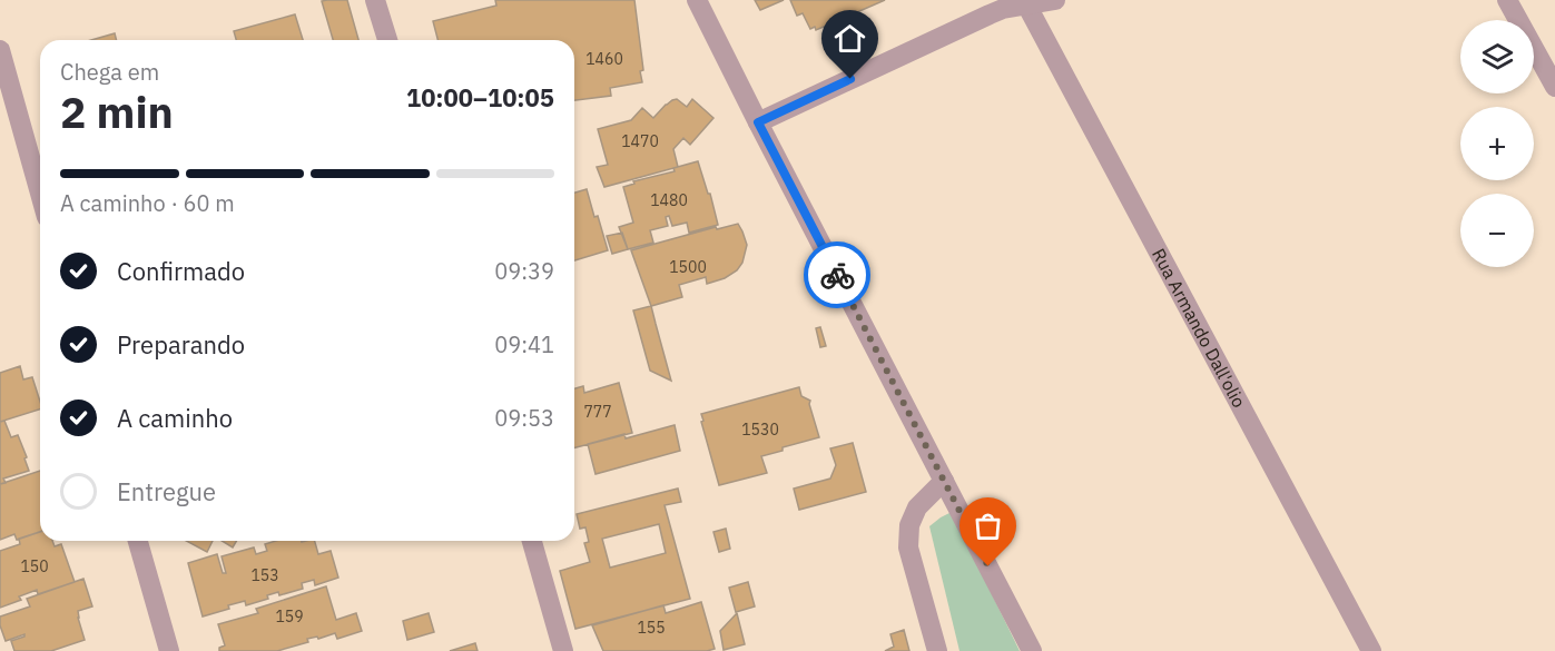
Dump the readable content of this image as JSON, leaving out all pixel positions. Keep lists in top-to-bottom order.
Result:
{
  "streets": {
    "street": ["Rua Armando Dall'olio"]
  },
  "house_numbers": [
    "1460",
    "1470",
    "1480",
    "1500",
    "777",
    "1530",
    "150",
    "153",
    "159",
    "155"
  ],
  "page": {
    "map_buttons": ["+", "−"],
    "heading": ["2 min", "Chega em", "10:00–10:05"],
    "bar": "A caminho · 60 m",
    "list": [
      ["Confirmado", "09:39"],
      ["Preparando", "09:41"],
      ["A caminho", "09:53"],
      "Entregue"
    ]
  }
}
